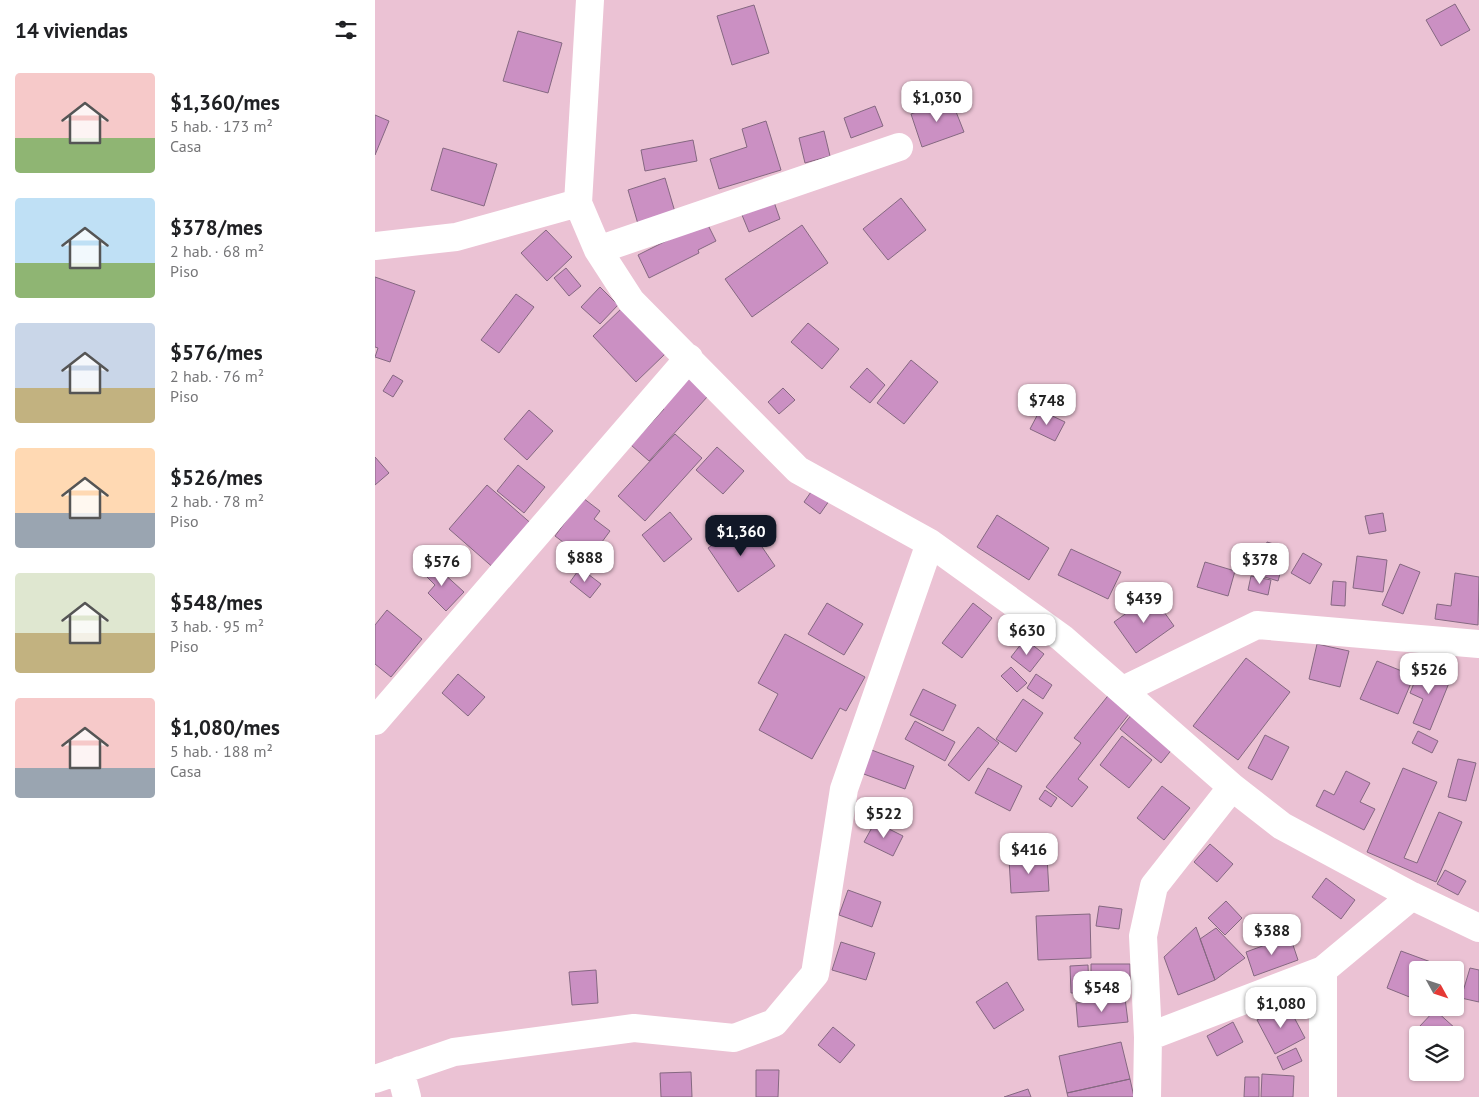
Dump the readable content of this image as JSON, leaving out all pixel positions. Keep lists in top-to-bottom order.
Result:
{
  "north": "bottom right",
  "page": {
    "heading": "14 viviendas",
    "list": [
      {
        "name": "$1,360/mes",
        "note": "5 hab. · 173 m² · Casa"
      },
      {
        "name": "$378/mes",
        "note": "2 hab. · 68 m² · Piso"
      },
      {
        "name": "$576/mes",
        "note": "2 hab. · 76 m² · Piso"
      },
      {
        "name": "$526/mes",
        "note": "2 hab. · 78 m² · Piso"
      },
      {
        "name": "$548/mes",
        "note": "3 hab. · 95 m² · Piso"
      },
      {
        "name": "$1,080/mes",
        "note": "5 hab. · 188 m² · Casa"
      }
    ],
    "price": [
      "$1,030",
      "$748",
      "$1,360",
      "$888",
      "$378",
      "$576",
      "$439",
      "$630",
      "$526",
      "$522",
      "$416",
      "$388",
      "$548",
      "$1,080"
    ]
  }
}
